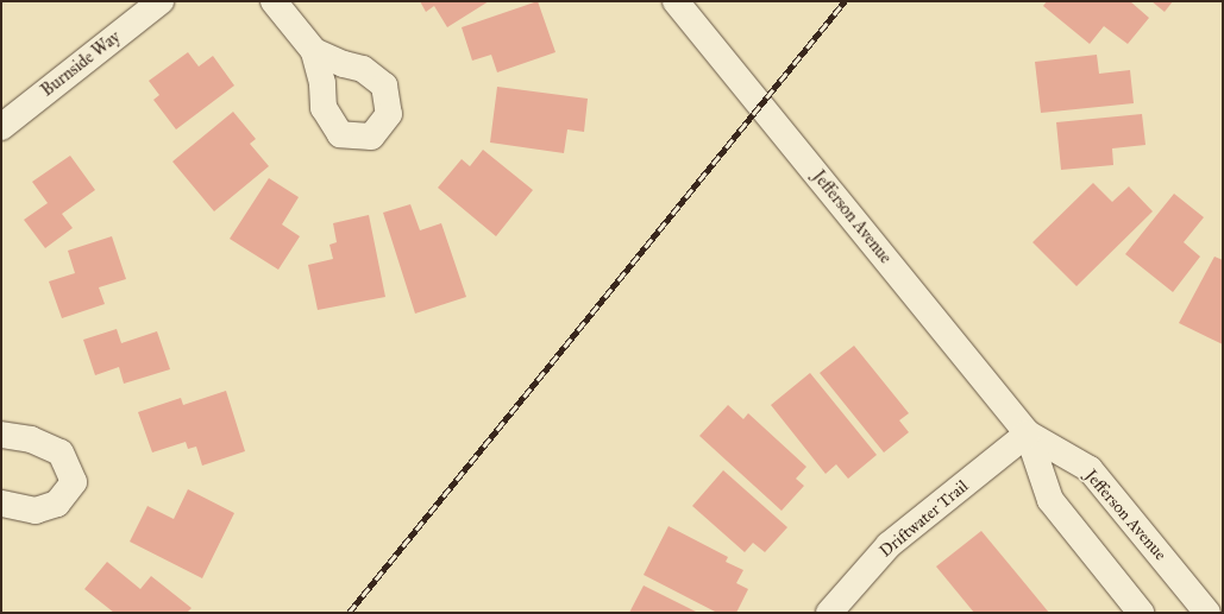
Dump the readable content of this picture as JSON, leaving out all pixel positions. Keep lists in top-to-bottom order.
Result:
{
  "streets": {
    "street": ["Burnside Way", "Jefferson Avenue", "Driftwater Trail"]
  },
  "crossings": [
    ["Jefferson Avenue", "Driftwater Trail"]
  ]
}
